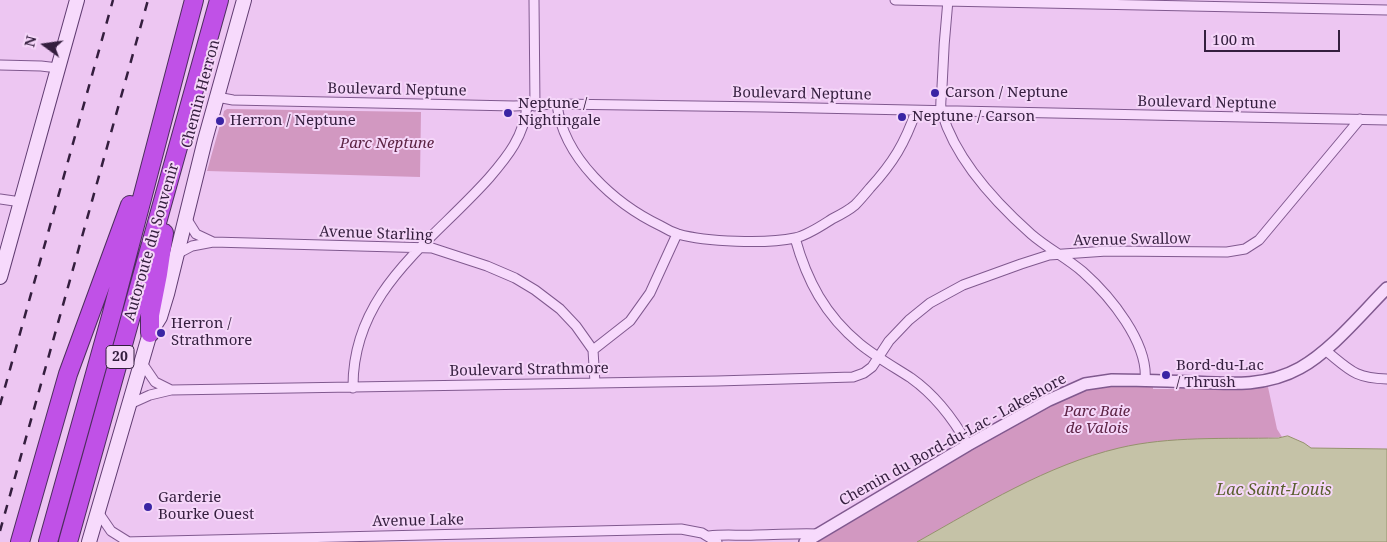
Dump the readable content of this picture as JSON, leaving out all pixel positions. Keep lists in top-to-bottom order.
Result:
{
  "streets": {
    "highway": ["Autoroute du Souvenir", "20"],
    "main road": ["Chemin Herron"],
    "street": [
      "Boulevard Neptune",
      "Avenue Starling",
      "Avenue Swallow",
      "Boulevard Strathmore",
      "Chemin du Bord-du-Lac - Lakeshore",
      "Avenue Lake"
    ]
  },
  "crossings": [
    ["Boulevard Neptune", "Chemin Herron"],
    ["Boulevard Neptune", "Avenue Swallow"],
    ["Chemin Herron", "Avenue Starling"],
    ["Chemin Herron", "Boulevard Strathmore"],
    ["Chemin Herron", "Avenue Lake"],
    ["Avenue Swallow", "Boulevard Strathmore"],
    ["Chemin du Bord-du-Lac - Lakeshore", "Avenue Lake"]
  ],
  "water": ["Lac Saint-Louis"],
  "parks": ["Parc Neptune", "Parc Baie de Valois"],
  "places": [
    "Carson / Neptune",
    "Neptune / Nightingale",
    "Neptune / Carson",
    "Herron / Neptune",
    "Herron / Strathmore",
    "Bord-du-Lac / Thrush",
    "Garderie Bourke Ouest"
  ],
  "scale_bar": "100 m",
  "north": "left"
}
